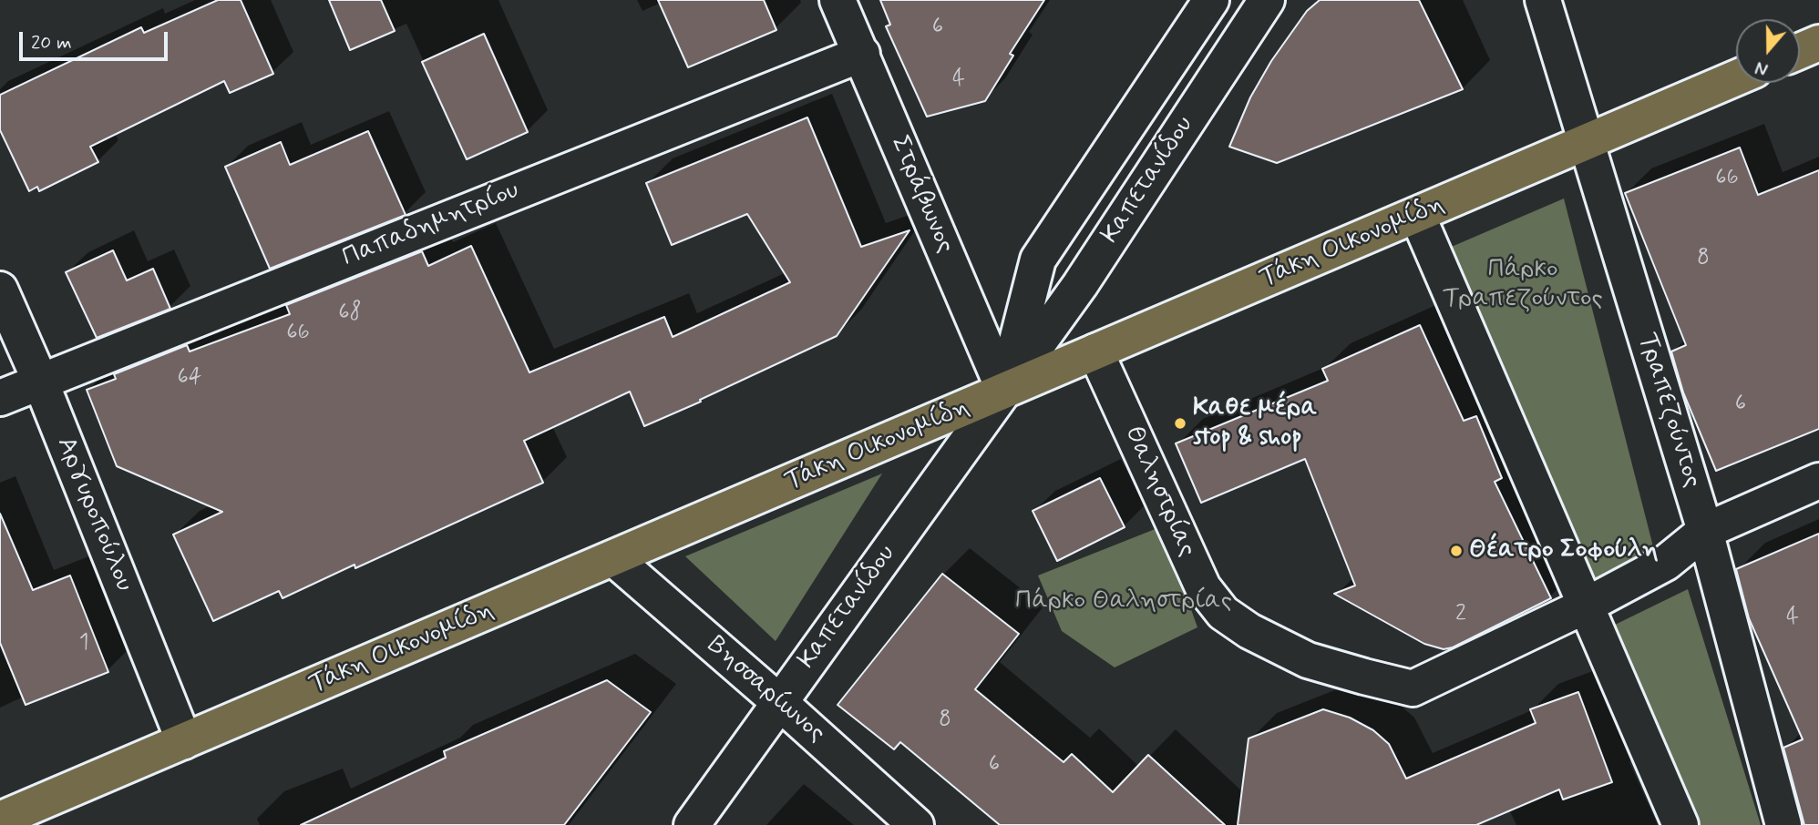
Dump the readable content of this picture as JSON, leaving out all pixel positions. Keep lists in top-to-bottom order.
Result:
{
  "streets": {
    "main road": ["Τάκη Οικονομίδη"],
    "street": [
      "Καπετανίδου",
      "Στράβωνος",
      "Παπαδημητρίου",
      "Τραπεζούντος",
      "Θαληστρίας",
      "Αργυροπούλου",
      "Βησσαρίωνος"
    ]
  },
  "crossings": [
    ["Καπετανίδου", "Στράβωνος"],
    ["Καπετανίδου", "Τάκη Οικονομίδη"],
    ["Καπετανίδου", "Βησσαρίωνος"],
    ["Στράβωνος", "Παπαδημητρίου"],
    ["Στράβωνος", "Τάκη Οικονομίδη"],
    ["Παπαδημητρίου", "Αργυροπούλου"],
    ["Τάκη Οικονομίδη", "Τραπεζούντος"],
    ["Τάκη Οικονομίδη", "Θαληστρίας"],
    ["Τάκη Οικονομίδη", "Αργυροπούλου"],
    ["Τάκη Οικονομίδη", "Βησσαρίωνος"],
    ["Τραπεζούντος", "Θαληστρίας"]
  ],
  "parks": ["Πάρκο Τραπεζούντος", "Πάρκο Θαληστρίας"],
  "places": ["Καθε μέρα stop & shop", "Θέατρο Σοφούλη"],
  "house_numbers": [
    "6",
    "4",
    "66",
    "8",
    "68",
    "66",
    "64",
    "6",
    "2",
    "4",
    "1",
    "8",
    "6"
  ],
  "scale_bar": "20 m",
  "north": "bottom"
}
